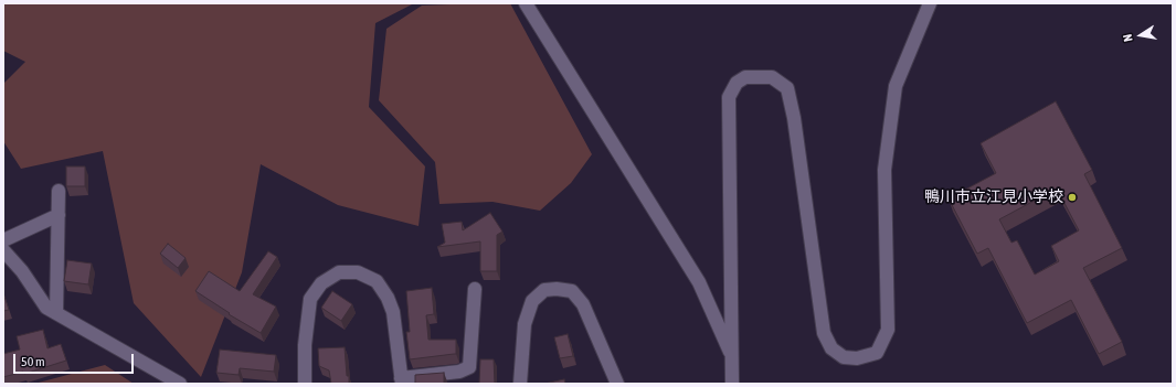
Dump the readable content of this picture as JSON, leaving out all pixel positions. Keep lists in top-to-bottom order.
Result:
{
  "places": ["鴨川市立江見小学校"],
  "scale_bar": "50 m",
  "north": "left"
}
